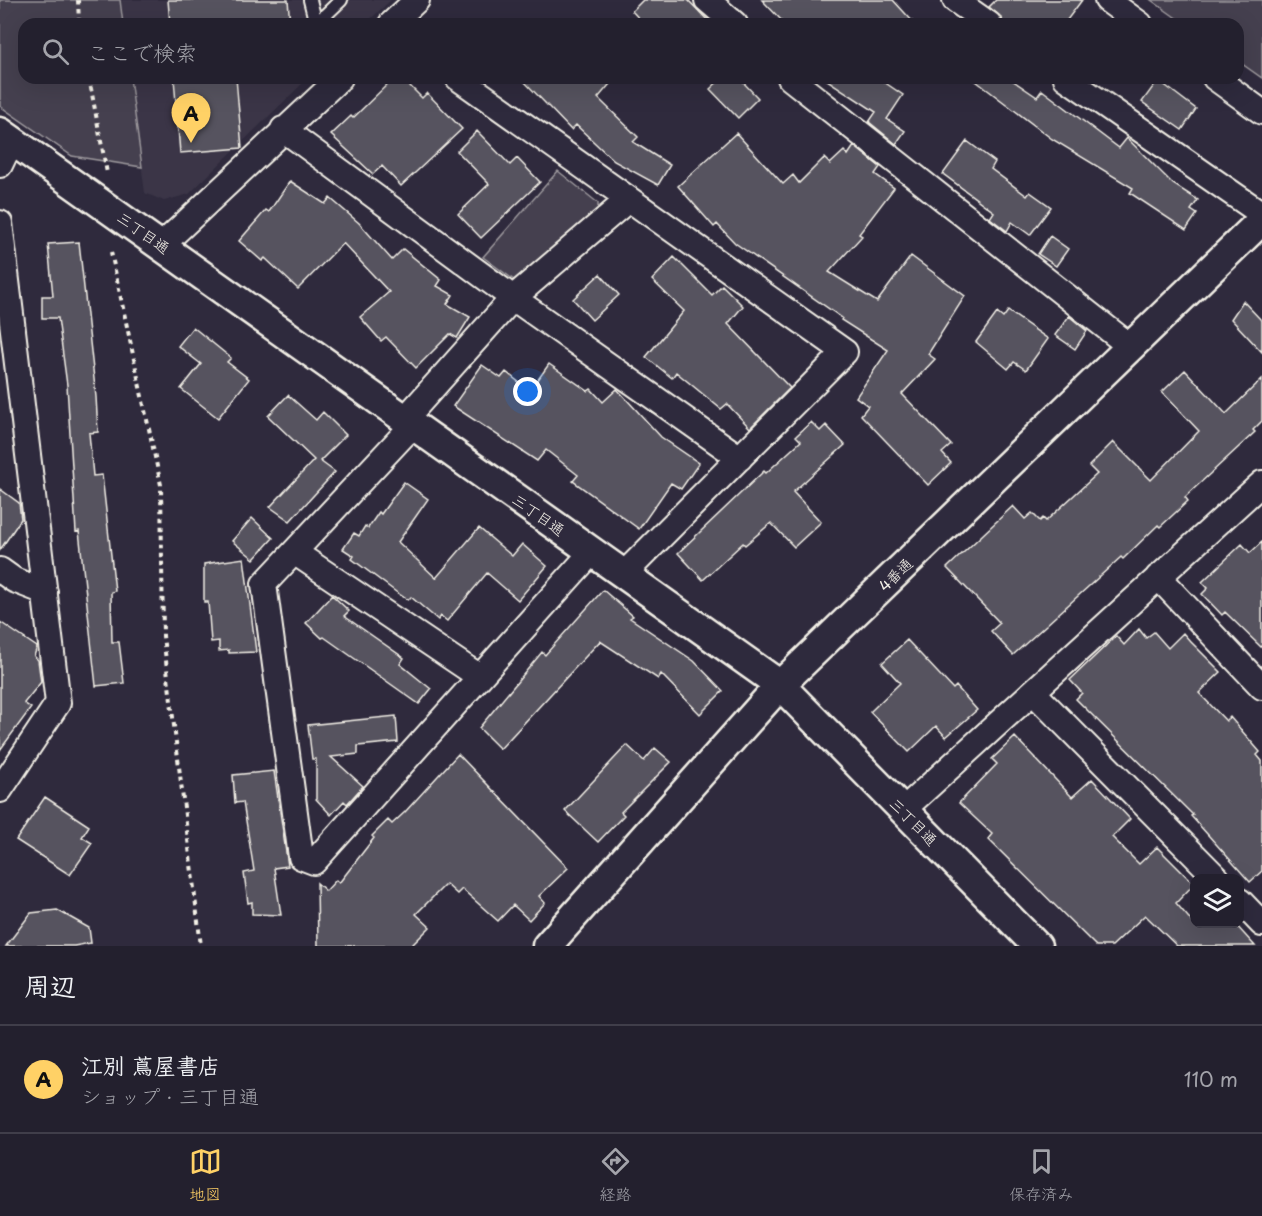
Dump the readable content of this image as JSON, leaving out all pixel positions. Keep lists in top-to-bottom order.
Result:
{
  "streets": {
    "street": ["三丁目通", "4番通"]
  },
  "crossings": [
    ["三丁目通", "4番通"]
  ],
  "page": {
    "search": "ここで検索",
    "pins": "A",
    "heading": "周辺",
    "list": [
      {
        "mark": "A",
        "name": "江別 蔦屋書店",
        "note": "ショップ · 三丁目通",
        "value": "110 m"
      }
    ],
    "nav": ["地図", "経路", "保存済み"]
  }
}
